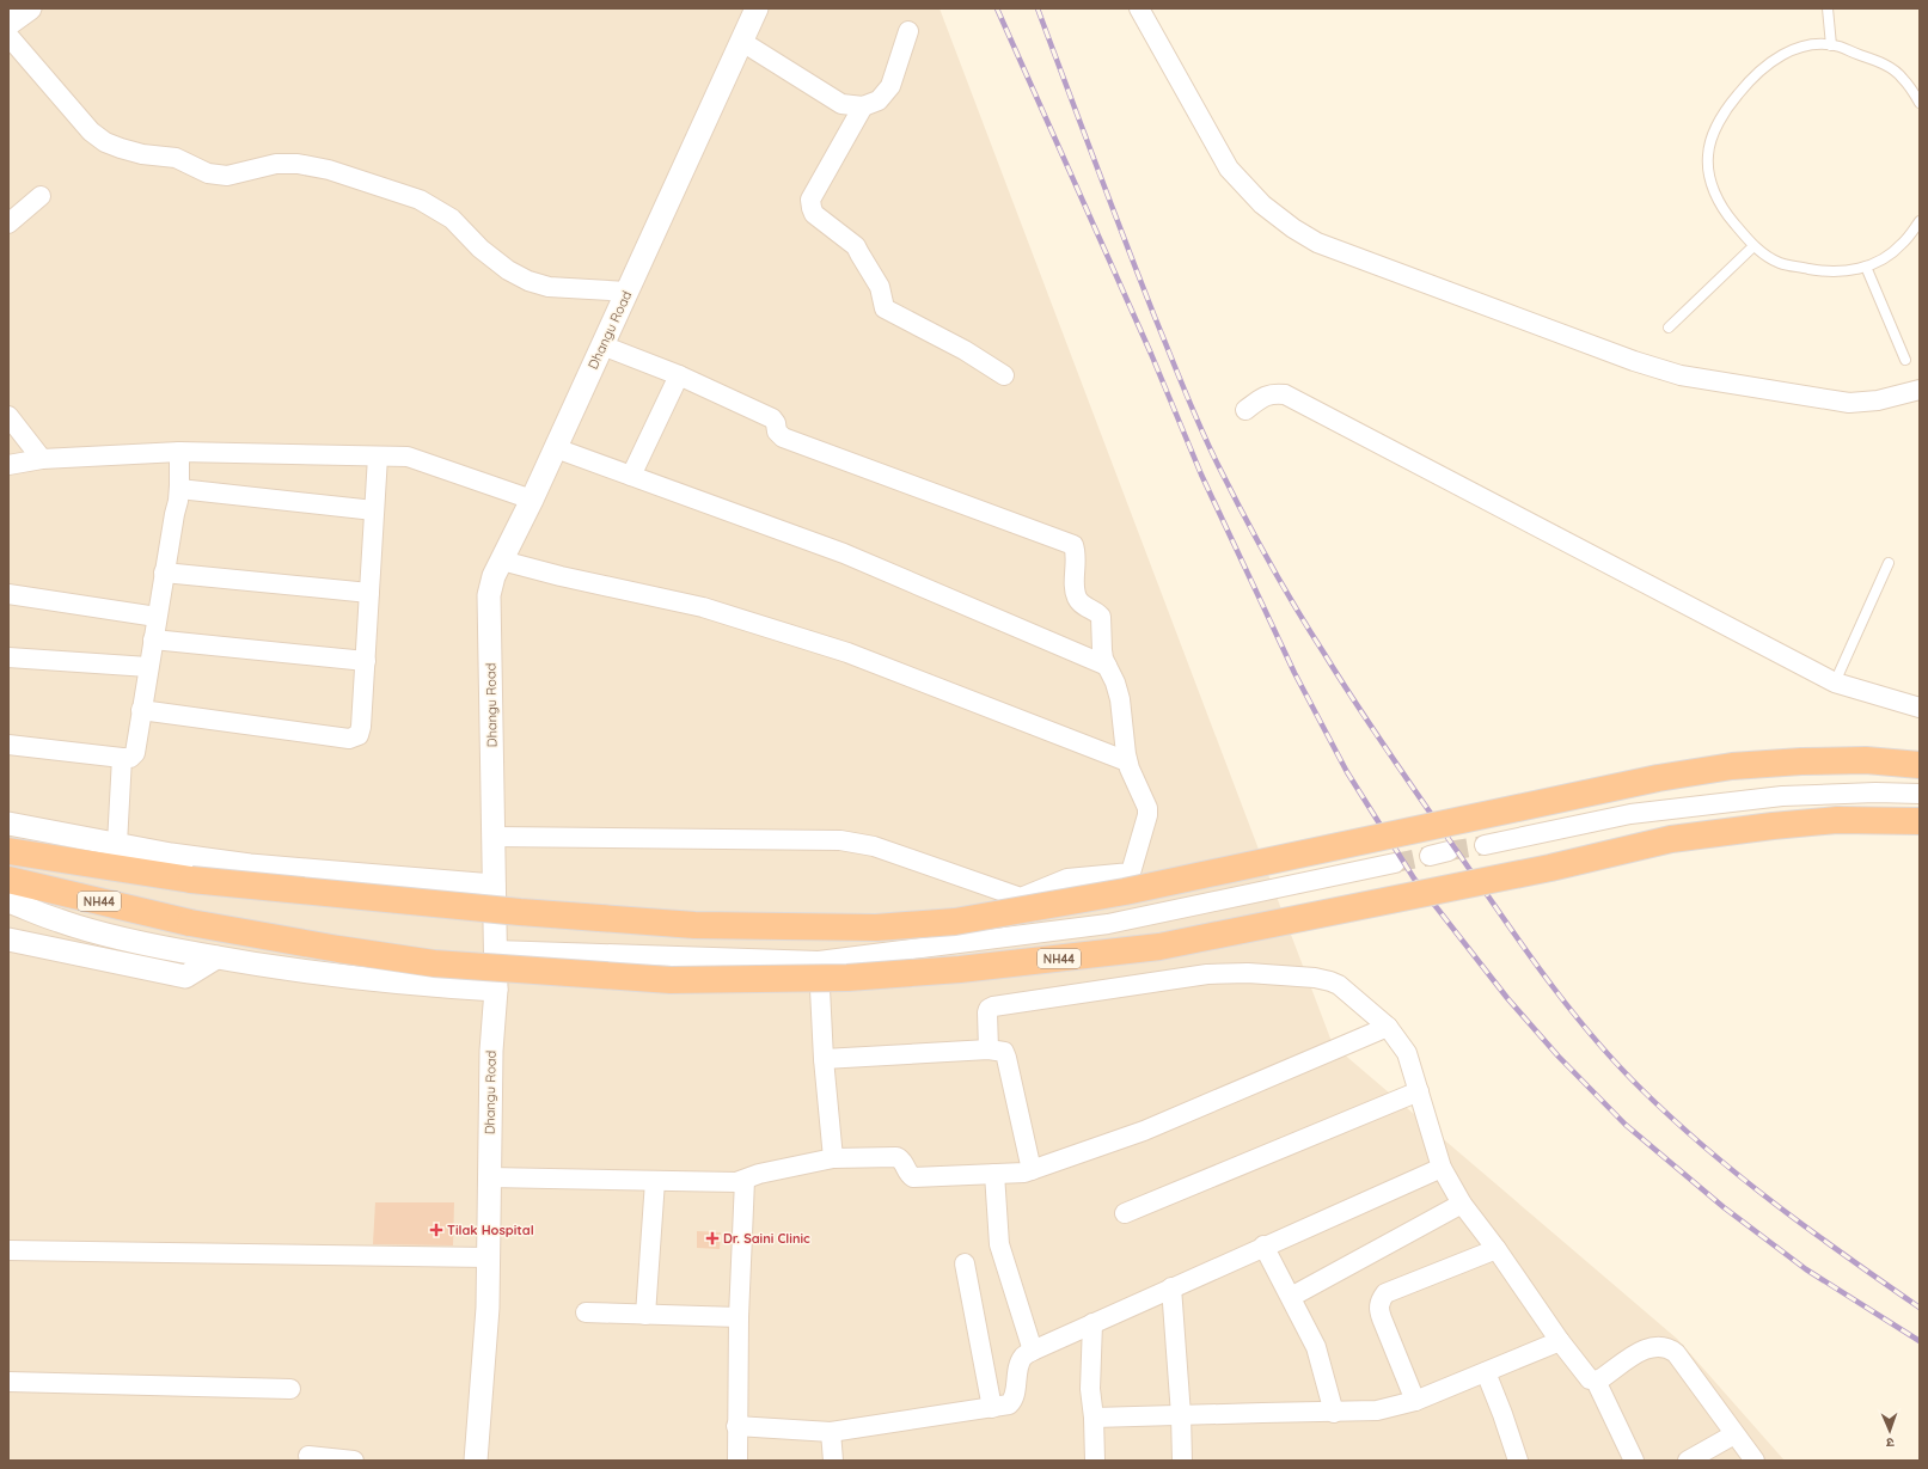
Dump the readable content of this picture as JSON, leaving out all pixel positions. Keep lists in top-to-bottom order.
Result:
{
  "streets": {
    "highway": ["NH44"],
    "street": ["Dhangu Road"]
  },
  "places": {
    "health": ["Tilak Hospital", "Dr. Saini Clinic"]
  },
  "north": "bottom"
}
